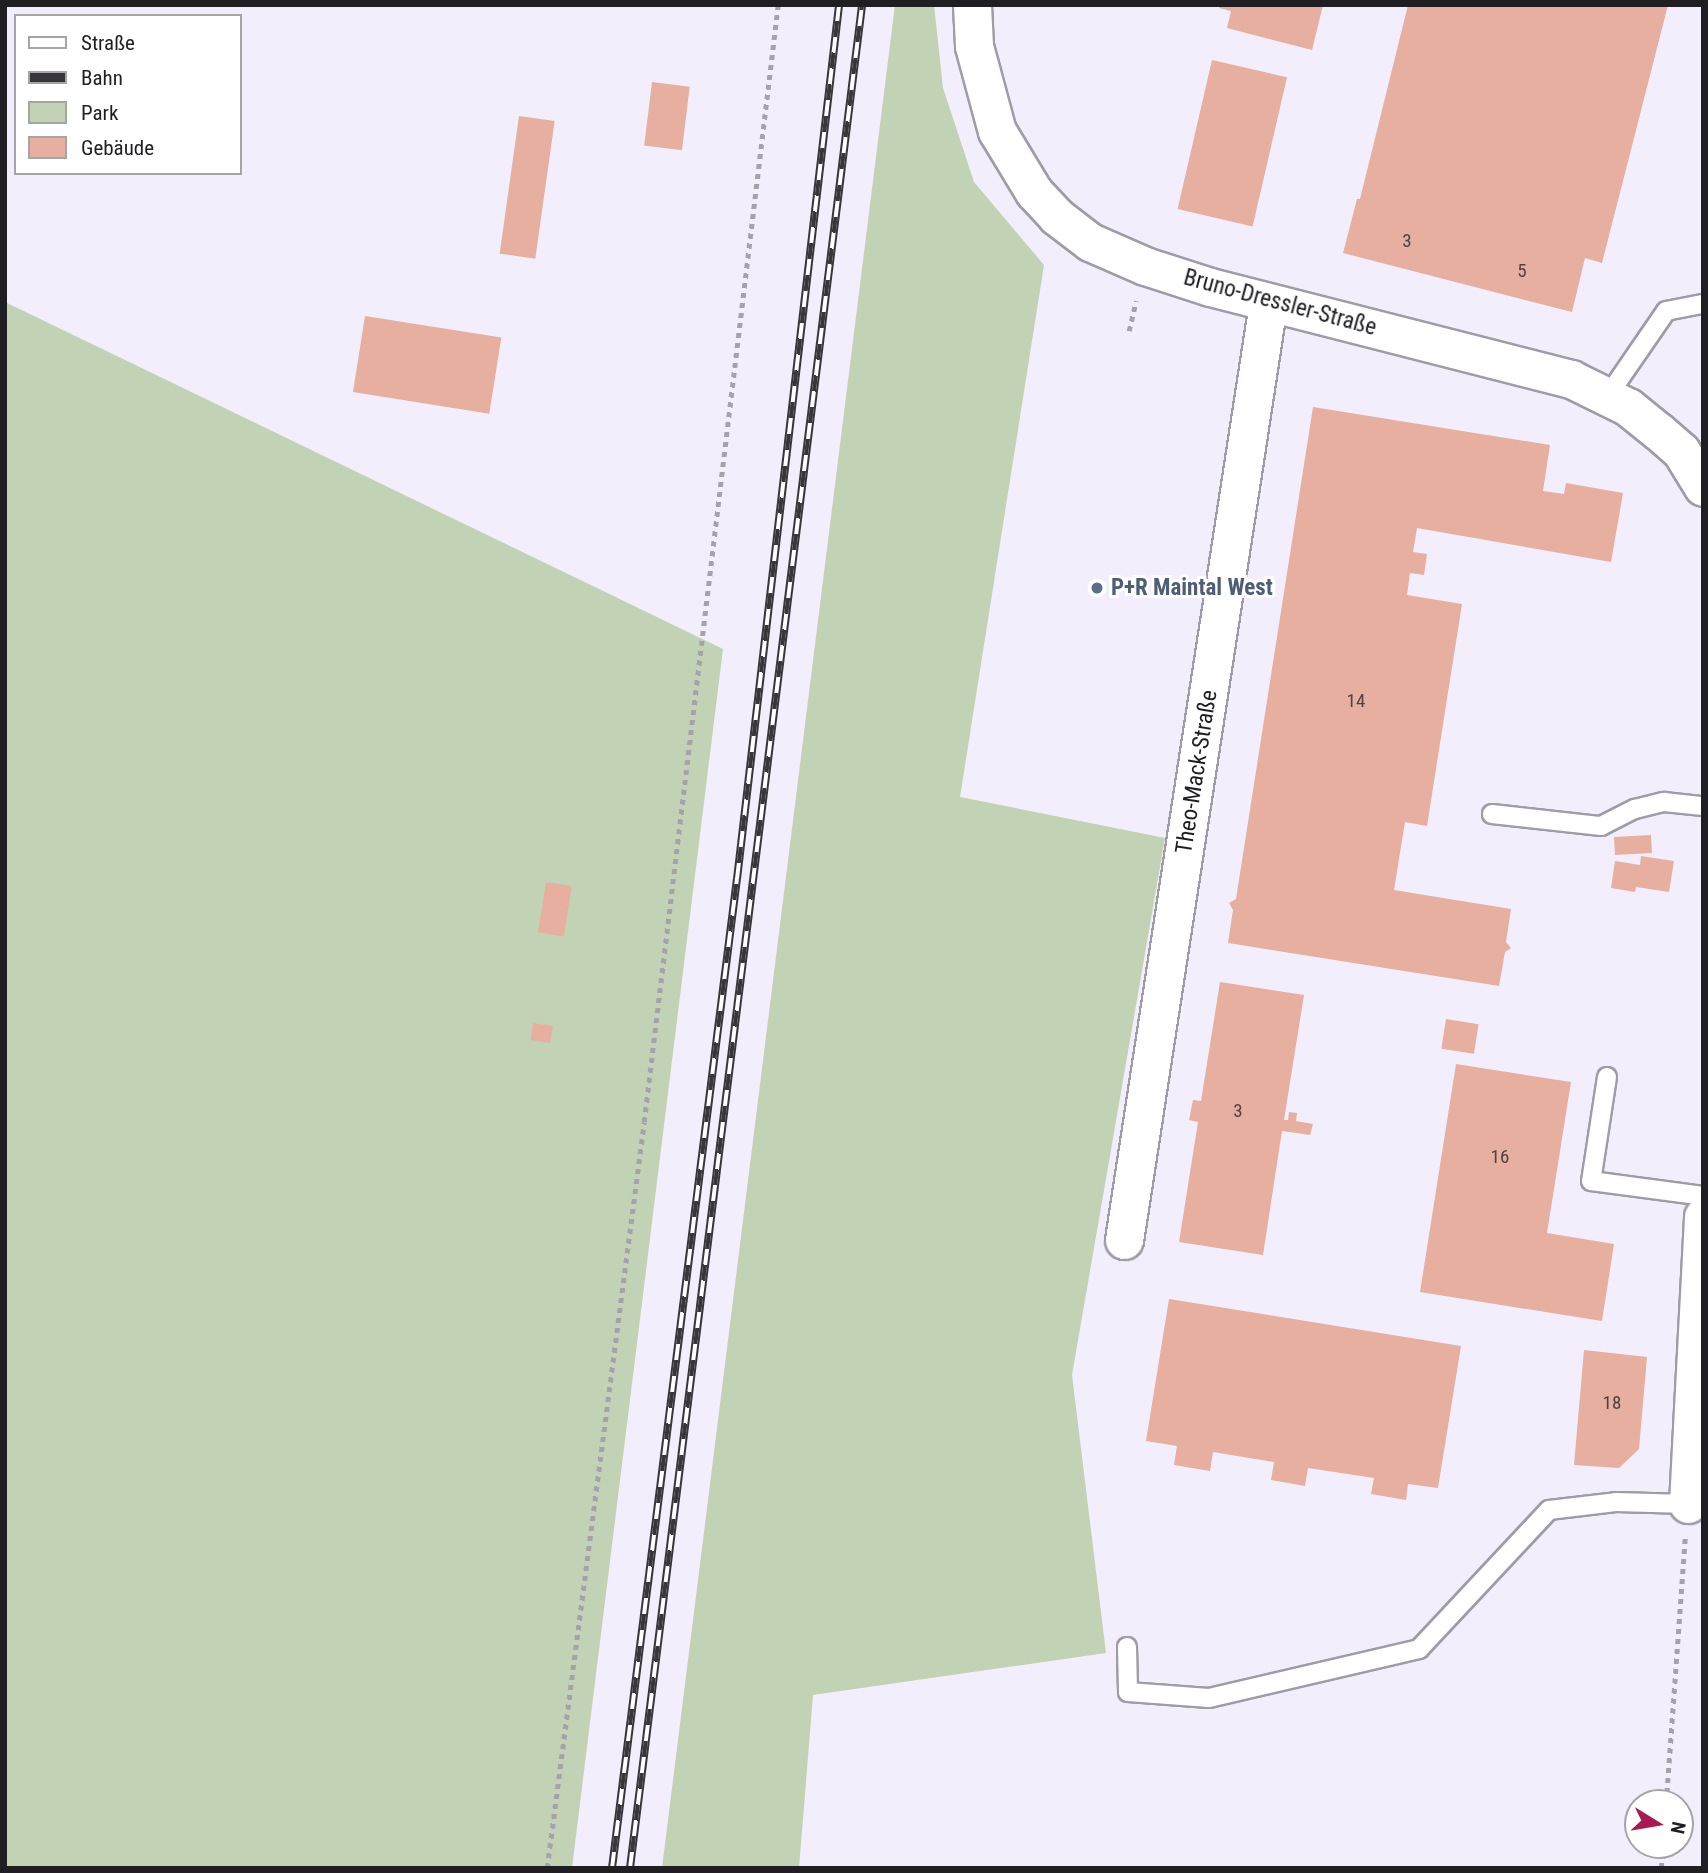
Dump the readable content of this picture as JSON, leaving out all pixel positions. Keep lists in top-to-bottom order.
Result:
{
  "streets": {
    "street": ["Bruno-Dressler-Straße", "Theo-Mack-Straße"]
  },
  "crossings": [
    ["Bruno-Dressler-Straße", "Theo-Mack-Straße"]
  ],
  "places": ["P+R Maintal West"],
  "house_numbers": [
    "3",
    "5",
    "14",
    "3",
    "16",
    "18"
  ],
  "legend": [
    "Straße",
    "Bahn",
    "Park",
    "Gebäude"
  ],
  "north": "right"
}
